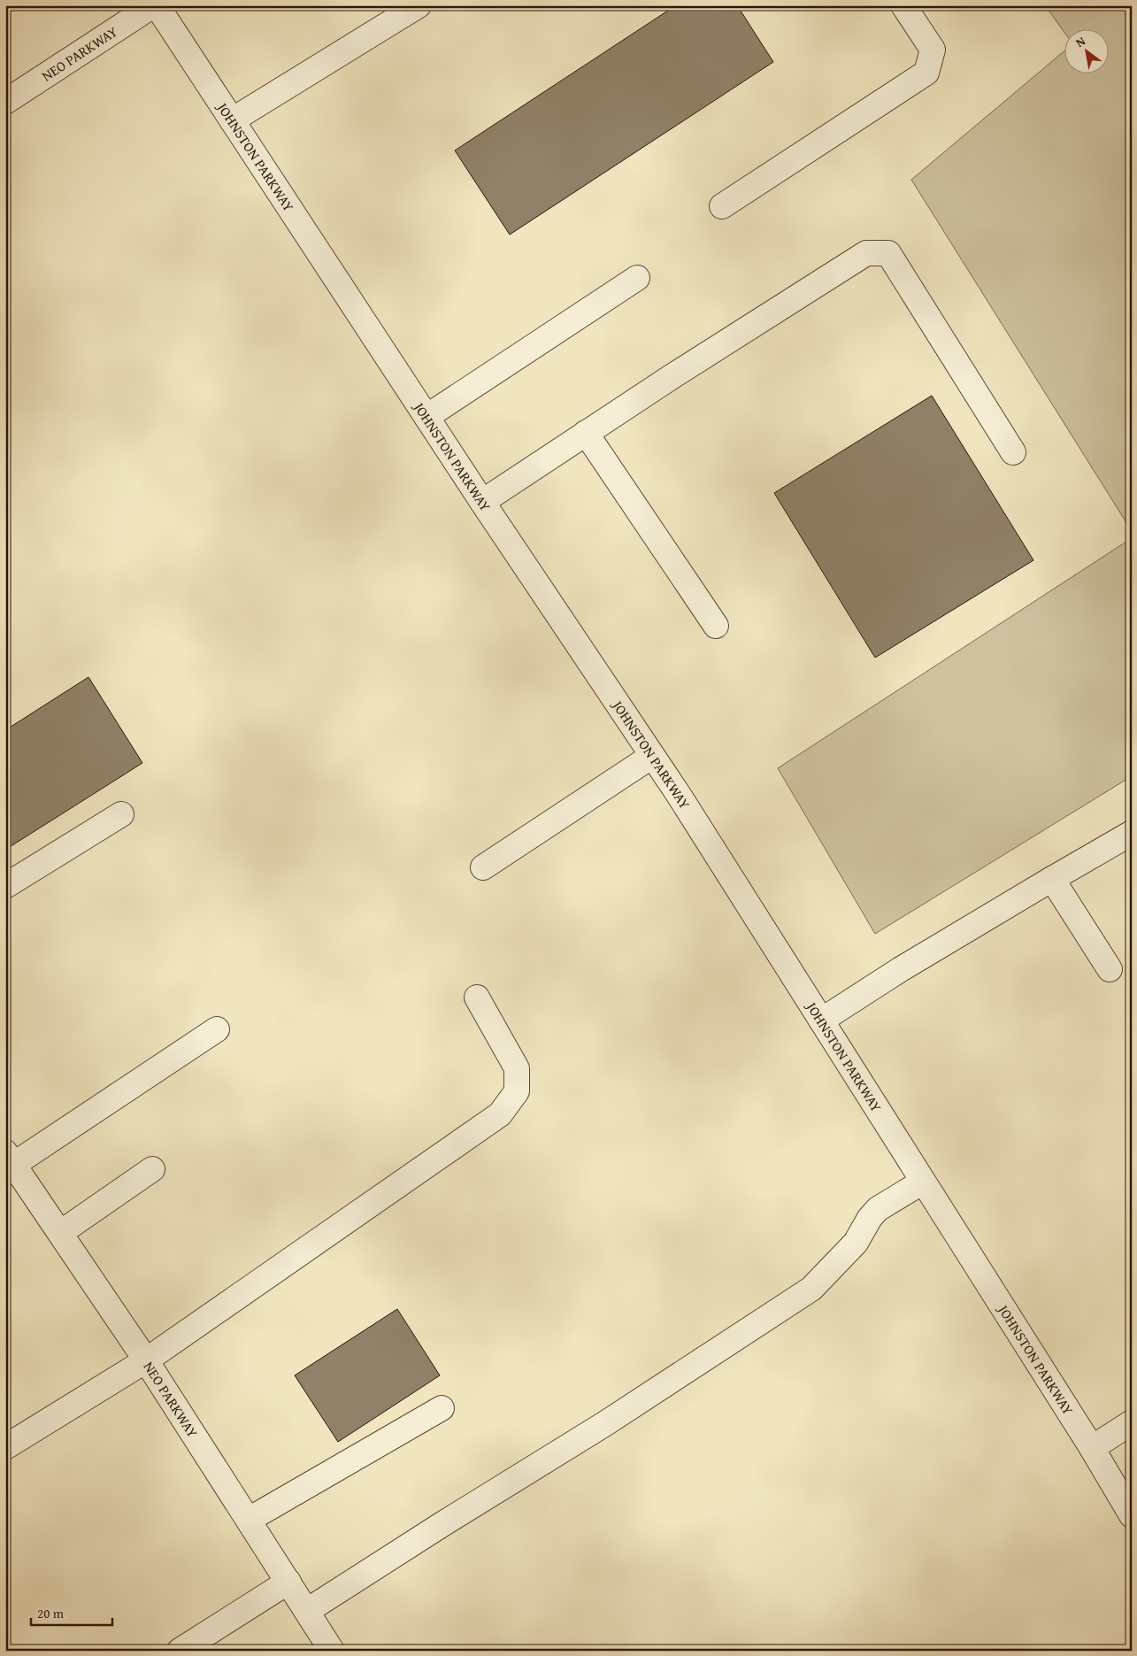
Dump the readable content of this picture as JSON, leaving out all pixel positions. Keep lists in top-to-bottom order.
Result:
{
  "streets": {
    "street": ["NEO PARKWAY", "JOHNSTON PARKWAY"]
  },
  "scale_bar": "20 m",
  "north": "top left"
}
